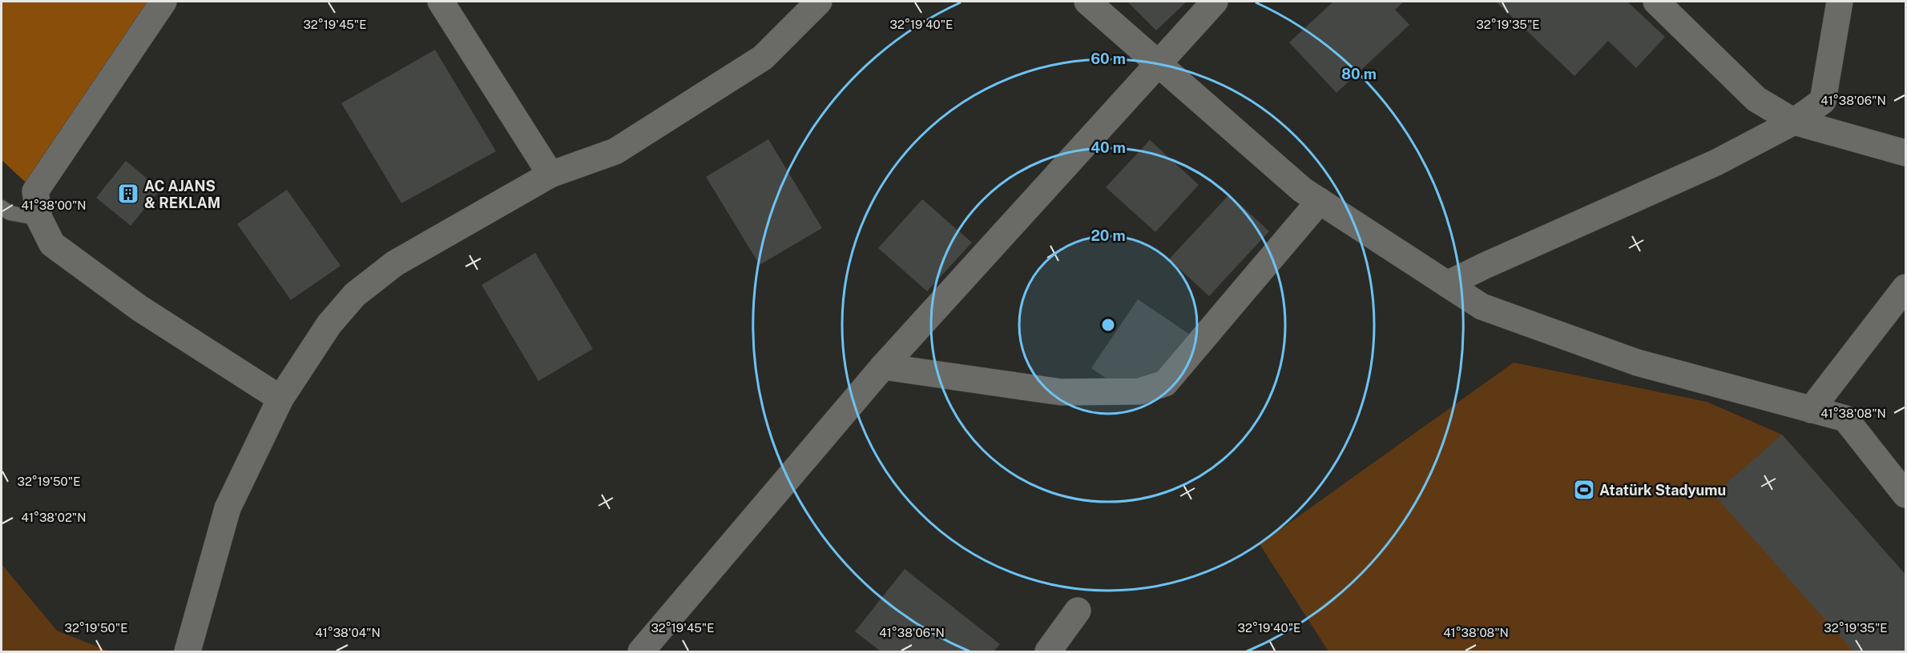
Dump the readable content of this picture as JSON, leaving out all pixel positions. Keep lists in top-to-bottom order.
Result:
{
  "places": {
    "building": ["AC AJANS & REKLAM"],
    "sports": ["Atatürk Stadyumu"]
  },
  "coordinates": [
    "32°19'45\"E",
    "32°19'40\"E",
    "32°19'35\"E",
    "41°38'06\"N",
    "41°38'00\"N",
    "41°38'08\"N",
    "32°19'50\"E",
    "41°38'02\"N",
    "41°38'04\"N"
  ],
  "rings": [
    "60 m",
    "80 m",
    "40 m",
    "20 m"
  ]
}
